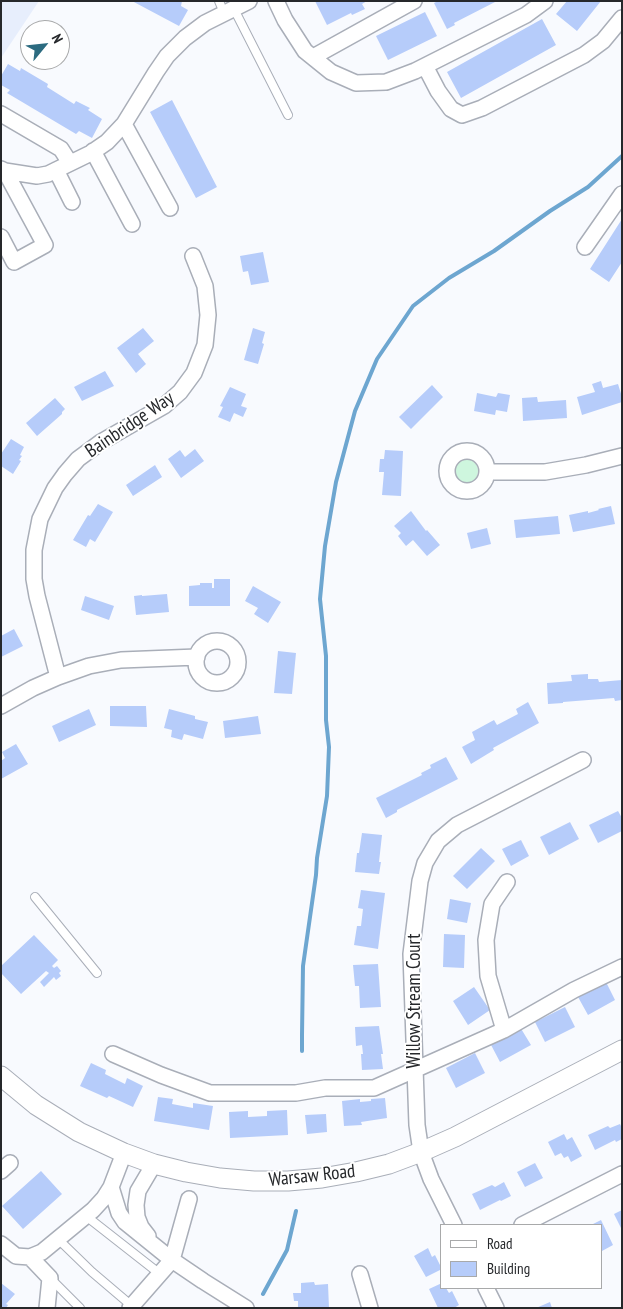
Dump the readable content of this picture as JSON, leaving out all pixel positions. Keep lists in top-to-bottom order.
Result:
{
  "streets": {
    "street": ["Bainbridge Way", "Willow Stream Court", "Warsaw Road"]
  },
  "crossings": [
    ["Willow Stream Court", "Warsaw Road"]
  ],
  "legend": ["Road", "Building"],
  "north": "top right"
}
